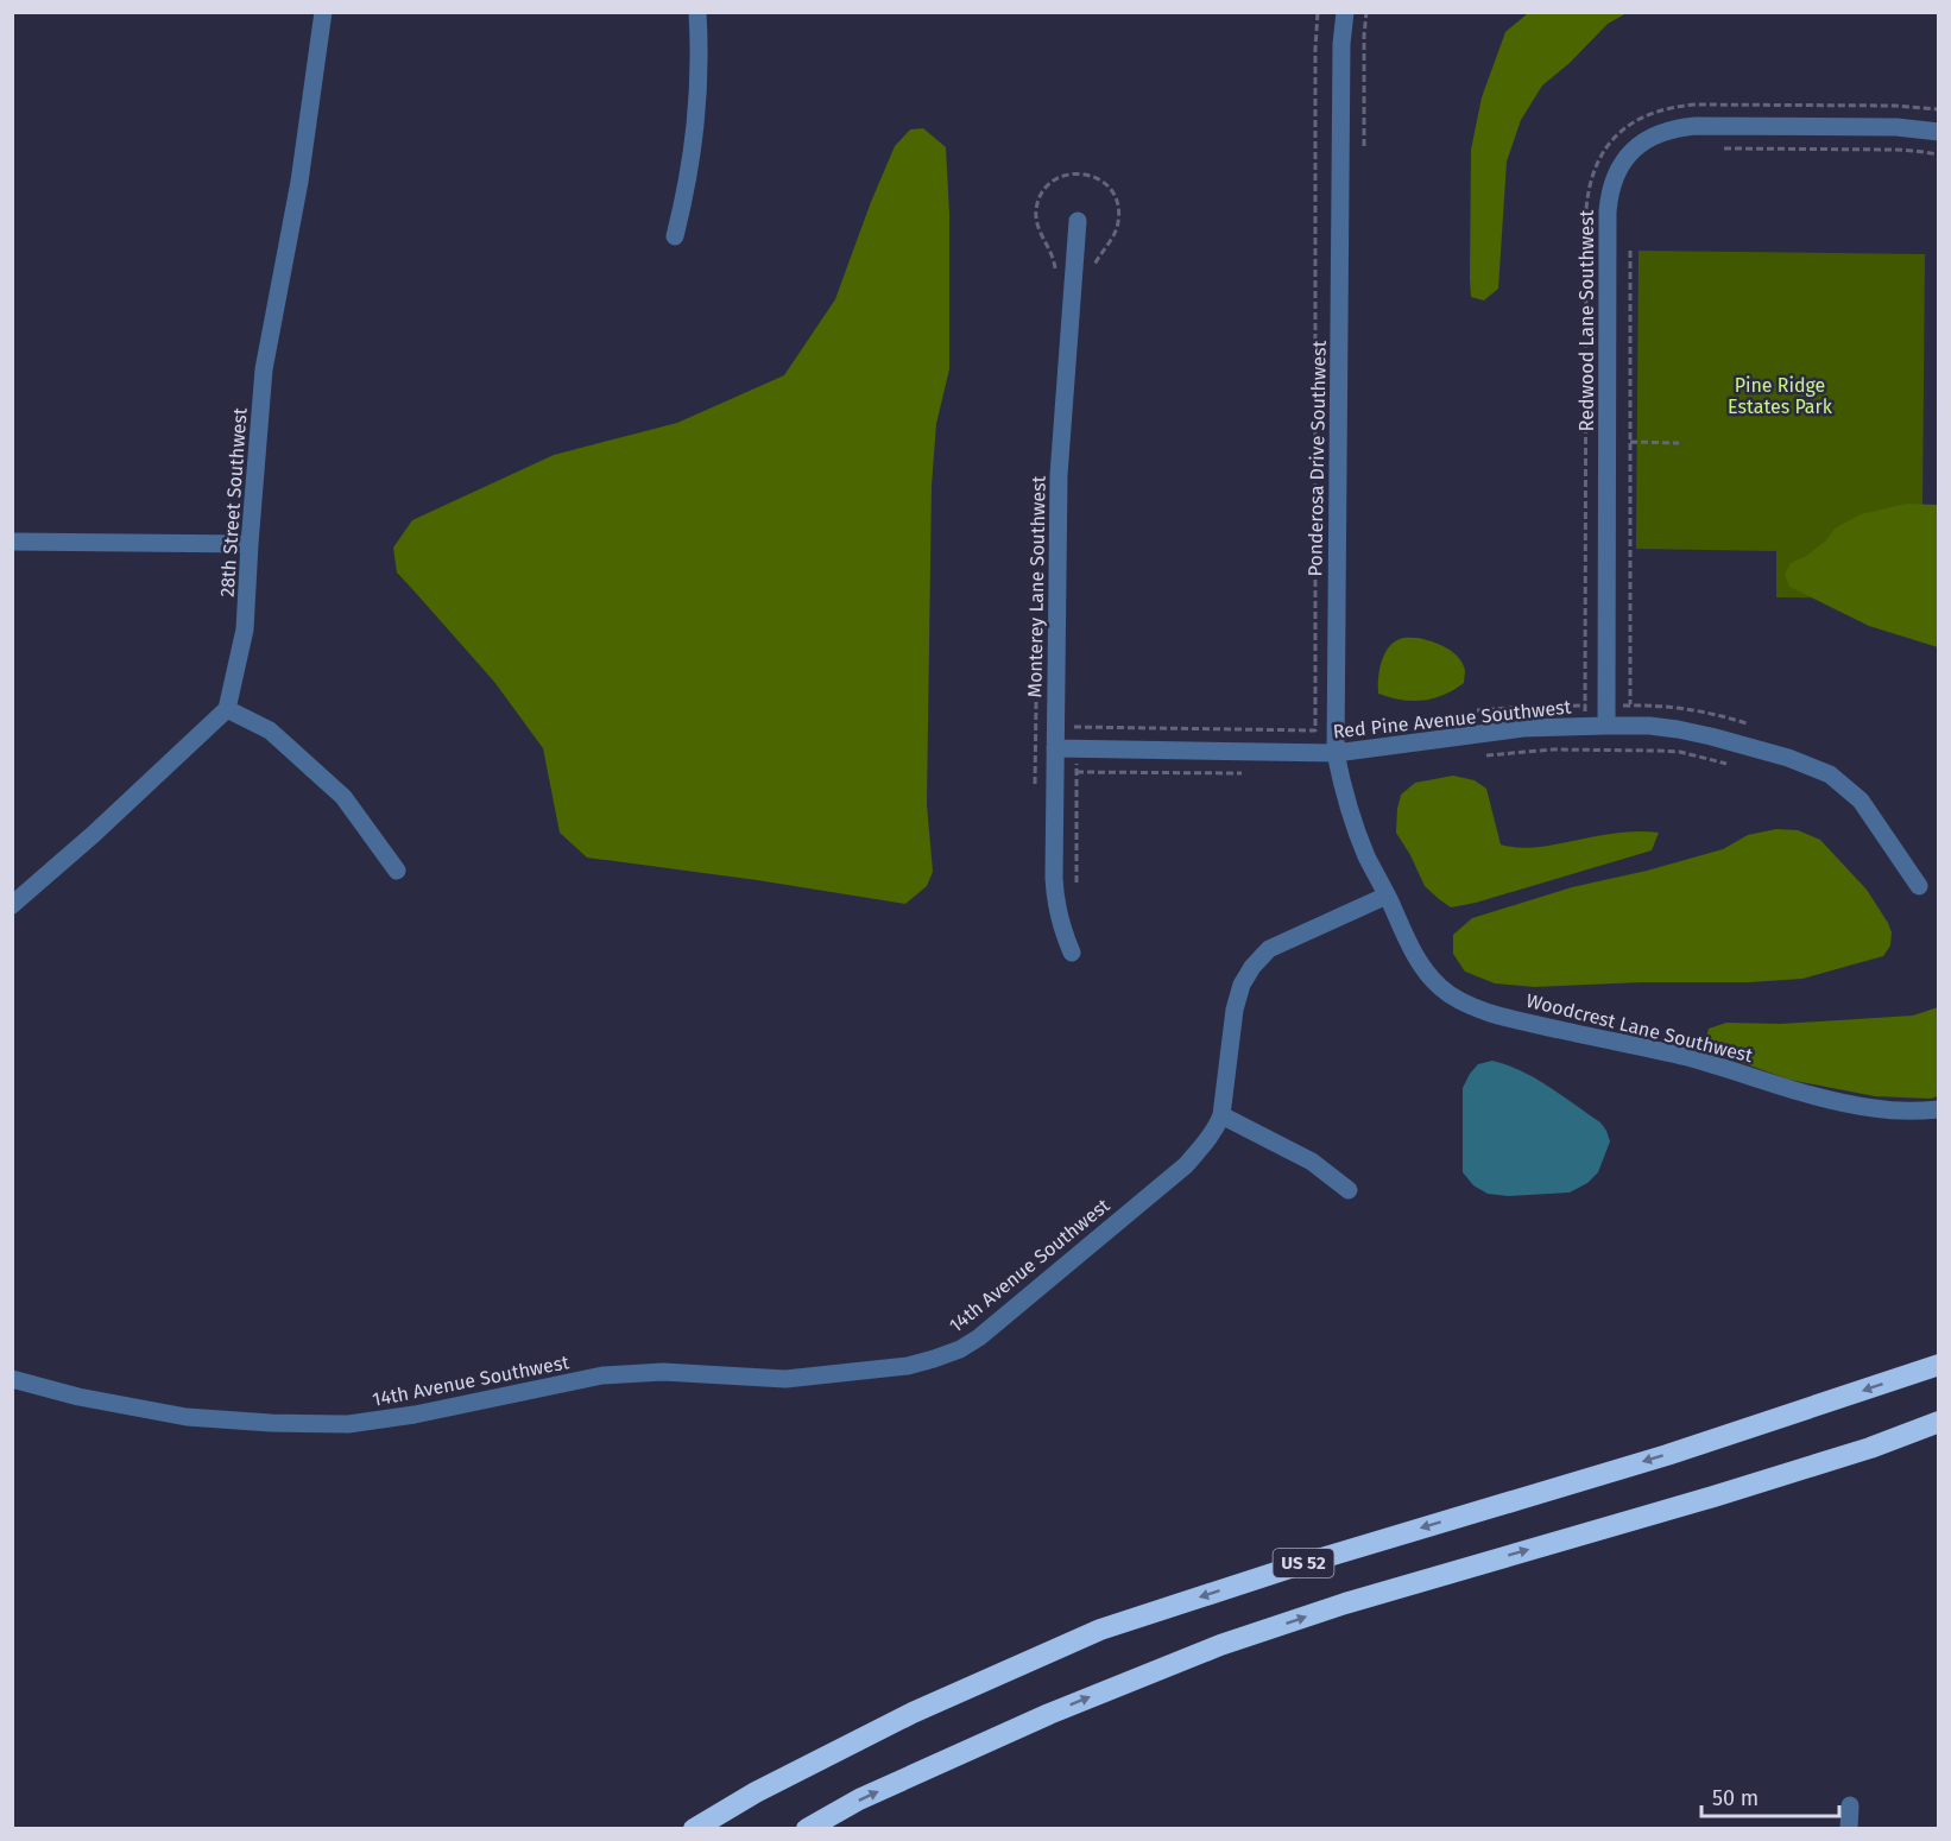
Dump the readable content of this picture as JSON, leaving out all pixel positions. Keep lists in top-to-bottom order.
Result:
{
  "streets": {
    "highway": ["US 52"],
    "street": [
      "Redwood Lane Southwest",
      "Ponderosa Drive Southwest",
      "28th Street Southwest",
      "Monterey Lane Southwest",
      "Red Pine Avenue Southwest",
      "Woodcrest Lane Southwest",
      "14th Avenue Southwest"
    ]
  },
  "crossings": [
    ["Redwood Lane Southwest", "Red Pine Avenue Southwest"],
    ["Ponderosa Drive Southwest", "Red Pine Avenue Southwest"],
    ["Ponderosa Drive Southwest", "Woodcrest Lane Southwest"],
    ["Ponderosa Drive Southwest", "14th Avenue Southwest"],
    ["Monterey Lane Southwest", "Red Pine Avenue Southwest"],
    ["Woodcrest Lane Southwest", "14th Avenue Southwest"]
  ],
  "parks": ["Pine Ridge Estates Park"],
  "scale_bar": "50 m"
}
